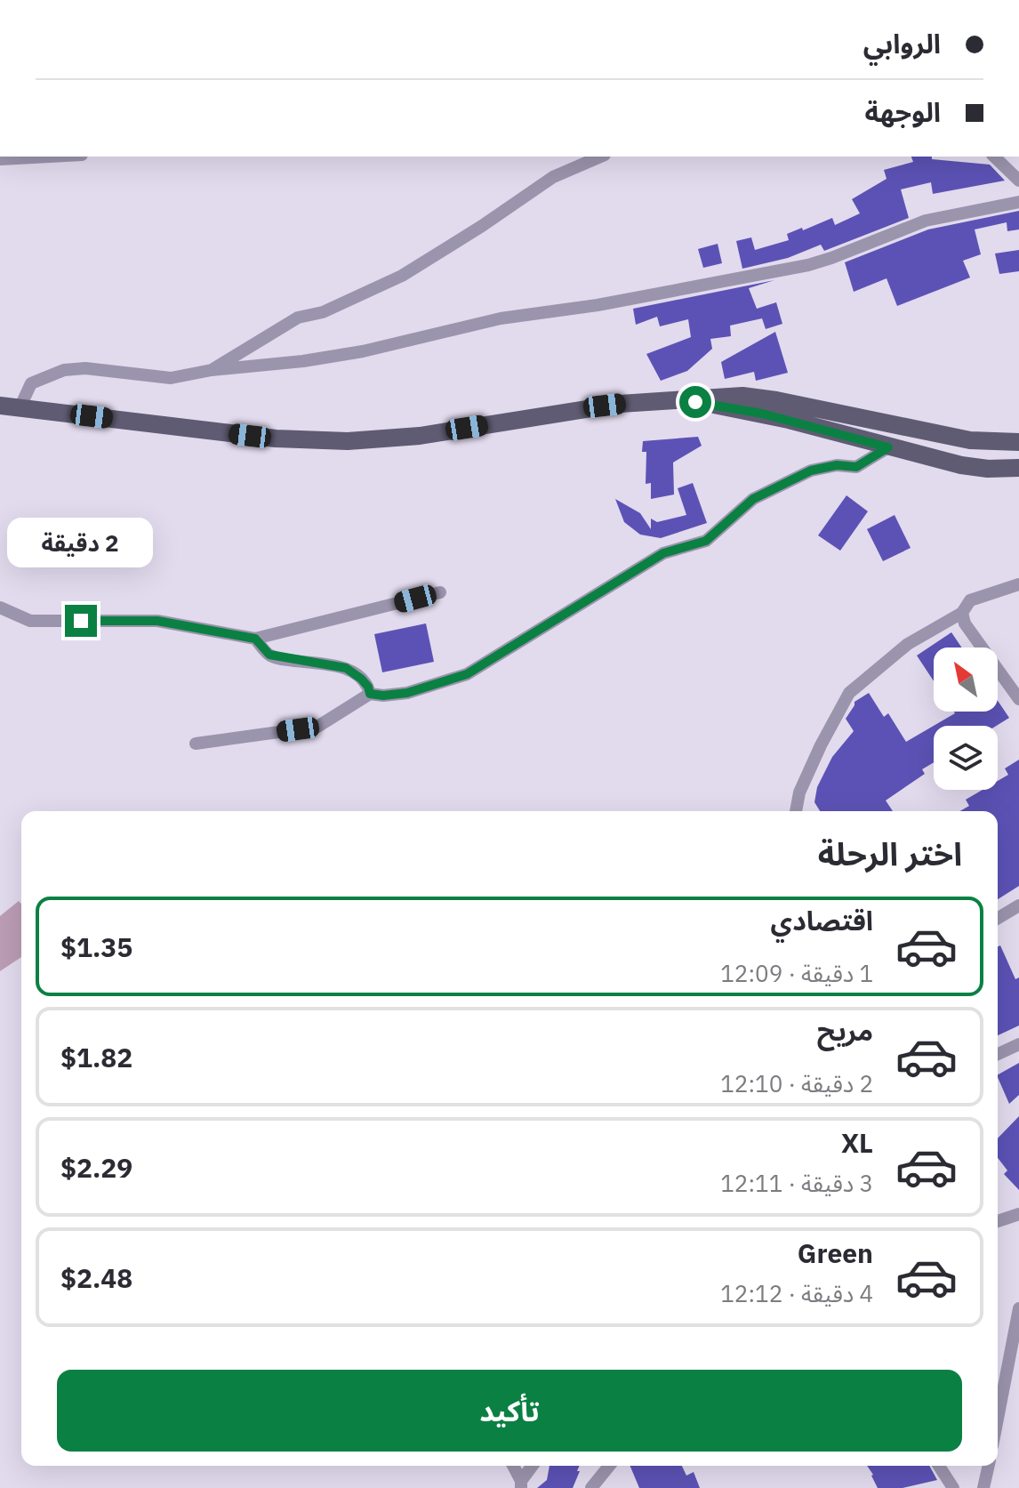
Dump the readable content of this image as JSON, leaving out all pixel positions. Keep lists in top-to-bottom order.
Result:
{
  "north": "top left",
  "page": {
    "banner": ["الروابي", "الوجهة"],
    "bubble": "2 دقيقة",
    "heading": "اختر الرحلة",
    "list": [
      {
        "name": "اقتصادي",
        "note": "1 دقيقة · 12:09",
        "value": "$1.35"
      },
      {
        "name": "مريح",
        "note": "2 دقيقة · 12:10",
        "value": "$1.82"
      },
      {
        "name": "XL",
        "note": "3 دقيقة · 12:11",
        "value": "$2.29"
      },
      {
        "name": "Green",
        "note": "4 دقيقة · 12:12",
        "value": "$2.48"
      }
    ],
    "buttons": "تأكيد"
  }
}
